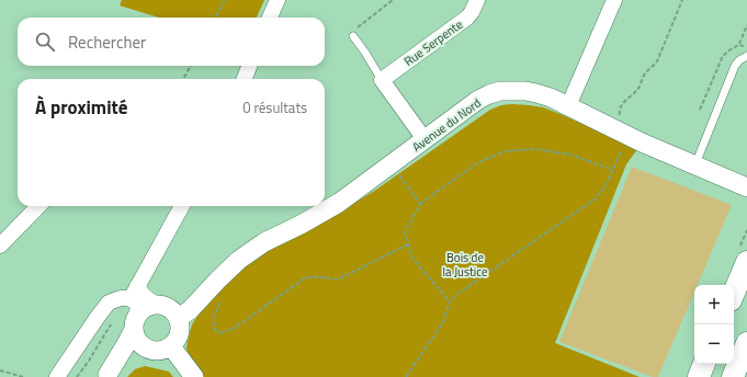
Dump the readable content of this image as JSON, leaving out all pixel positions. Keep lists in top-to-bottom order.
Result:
{
  "streets": {
    "street": ["Rue Serpente", "Avenue du Nord"]
  },
  "parks": ["Bois de la Justice"],
  "page": {
    "search": "Rechercher",
    "heading": ["À proximité", "0 résultats"],
    "map_buttons": ["+", "−"]
  }
}
